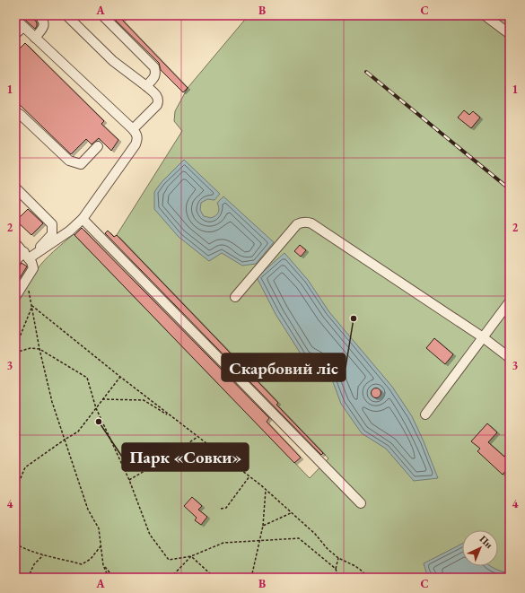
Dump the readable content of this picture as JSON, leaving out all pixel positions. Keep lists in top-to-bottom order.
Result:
{
  "places": ["Скарбовий ліс", "Парк «Совки»"],
  "north": "top right",
  "grid": {
    "columns": ["A", "B", "C"],
    "rows": [
      "1",
      "2",
      "3",
      "4"
    ]
  }
}
